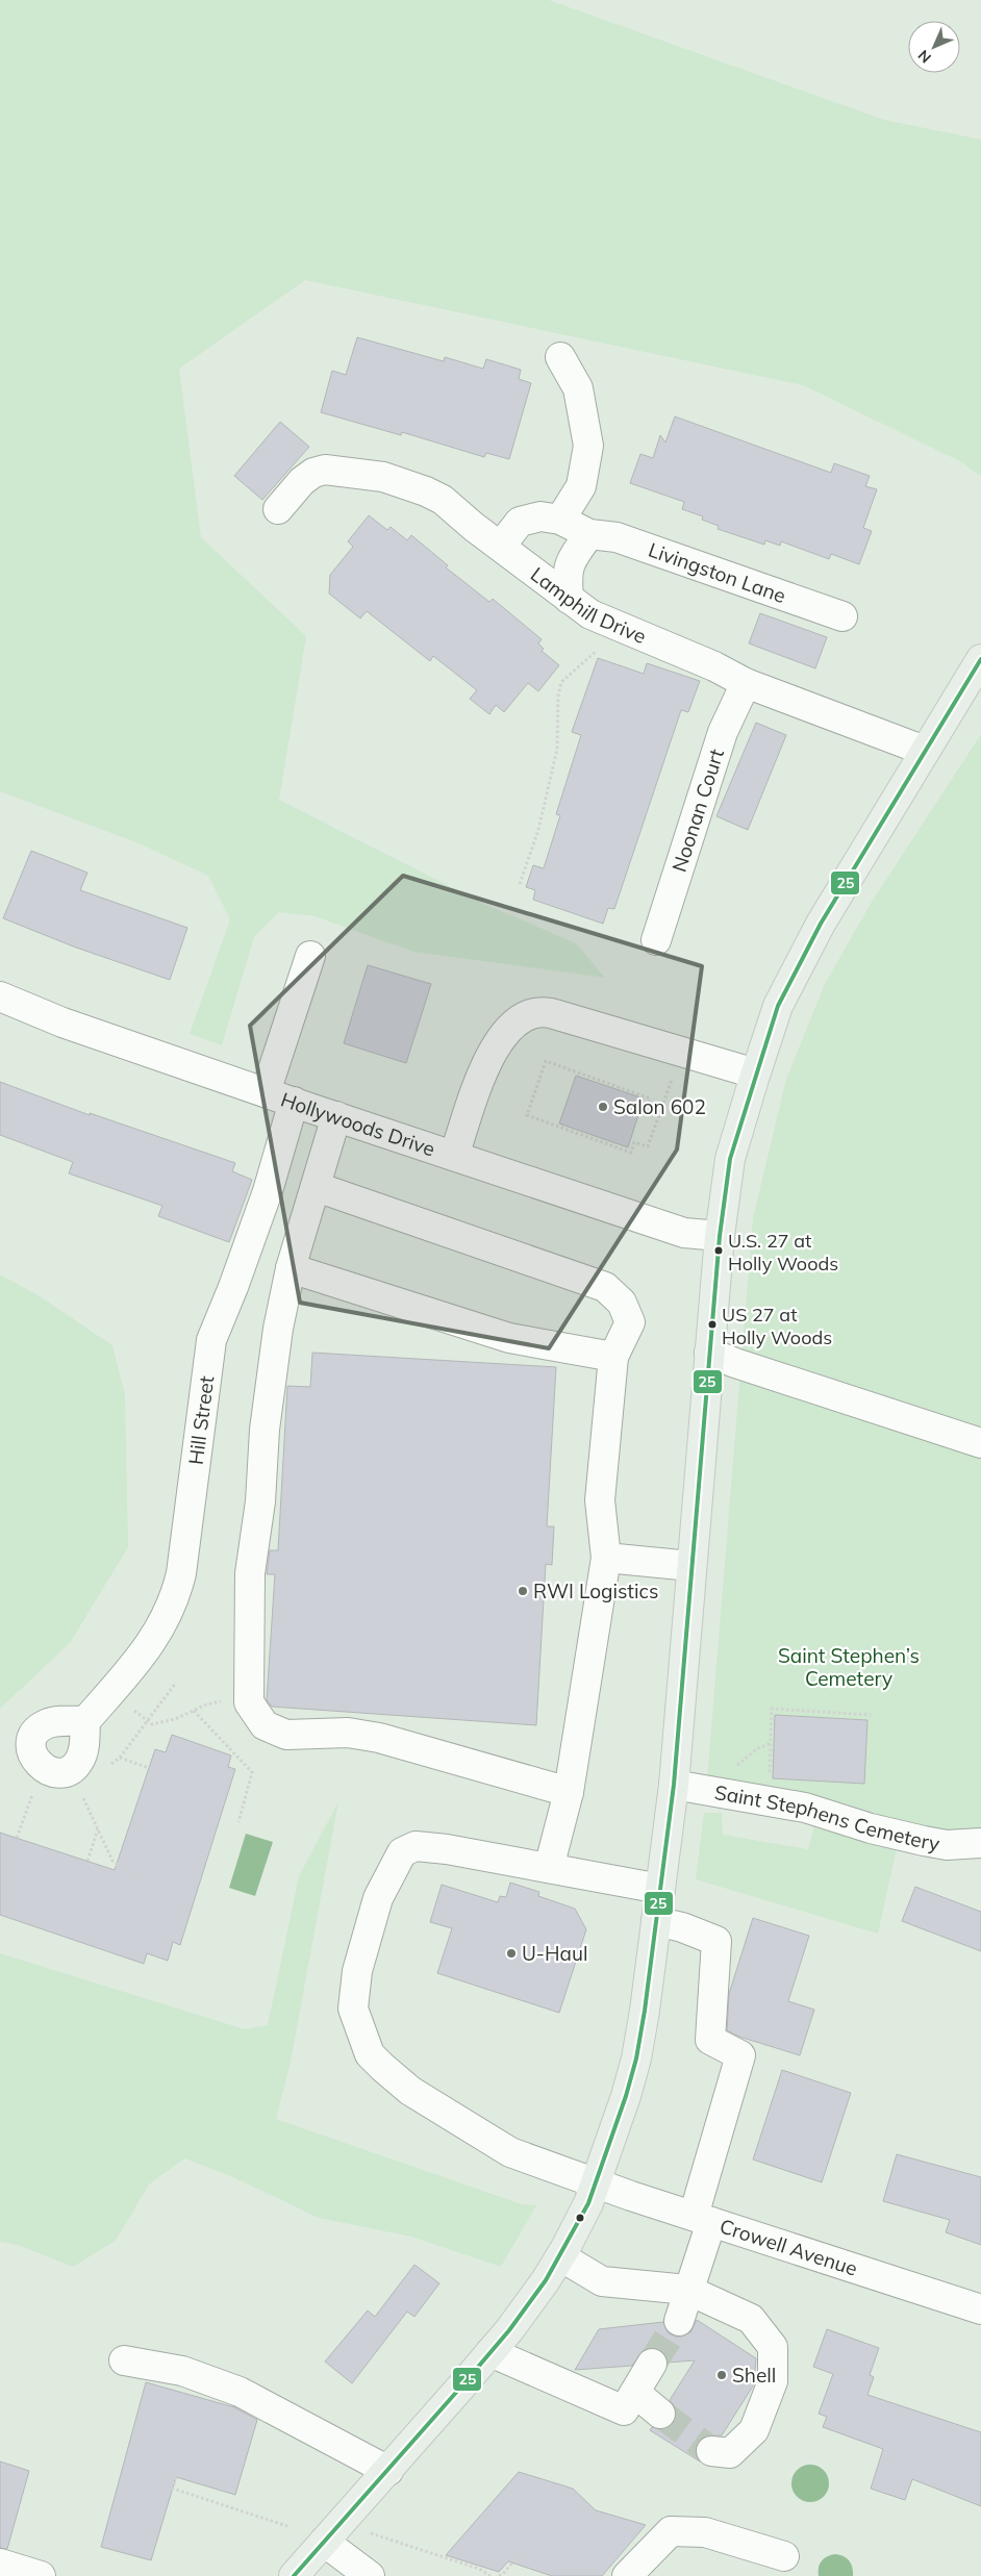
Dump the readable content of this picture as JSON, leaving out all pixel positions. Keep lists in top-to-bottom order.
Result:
{
  "streets": {
    "street": [
      "Livingston Lane",
      "Lamphill Drive",
      "Noonan Court",
      "Hollywoods Drive",
      "Hill Street",
      "Saint Stephens Cemetery",
      "Crowell Avenue"
    ]
  },
  "crossings": [
    ["Livingston Lane", "Lamphill Drive"],
    ["Lamphill Drive", "Noonan Court"],
    ["Hollywoods Drive", "Hill Street"]
  ],
  "parks": ["Saint Stephen’s Cemetery"],
  "places": [
    "Salon 602",
    "U.S. 27 at Holly Woods",
    "US 27 at Holly Woods",
    "RWI Logistics",
    "U-Haul",
    "Shell"
  ],
  "lines": ["transit line 25"],
  "north": "bottom left"
}
